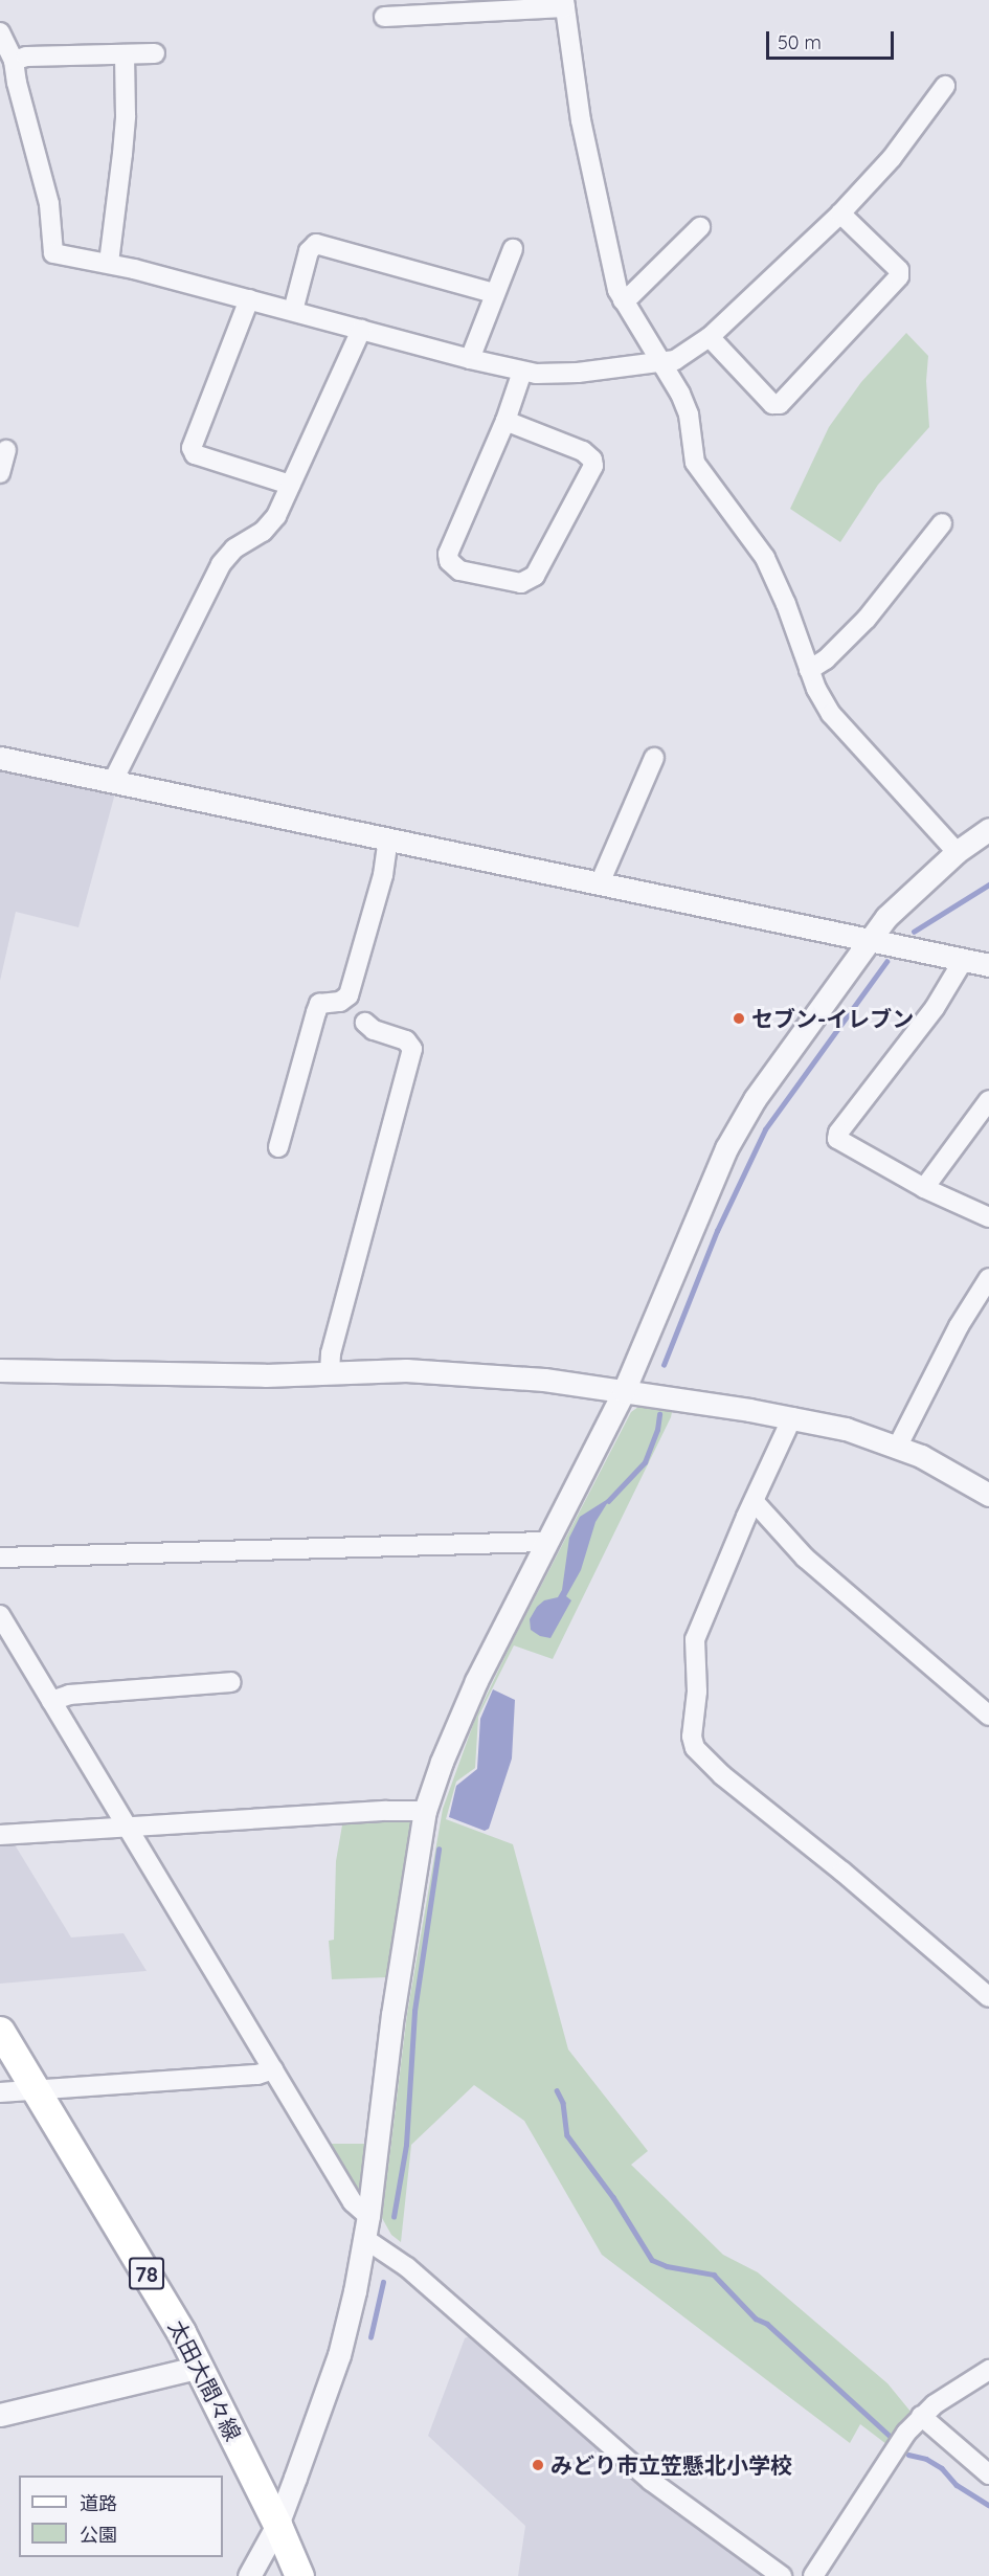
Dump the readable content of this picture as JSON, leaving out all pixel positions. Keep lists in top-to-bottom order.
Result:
{
  "streets": {
    "main road": ["78", "太田大間々線"]
  },
  "places": ["セブン-イレブン", "みどり市立笠懸北小学校"],
  "legend": ["道路", "公園"],
  "scale_bar": "50 m"
}
